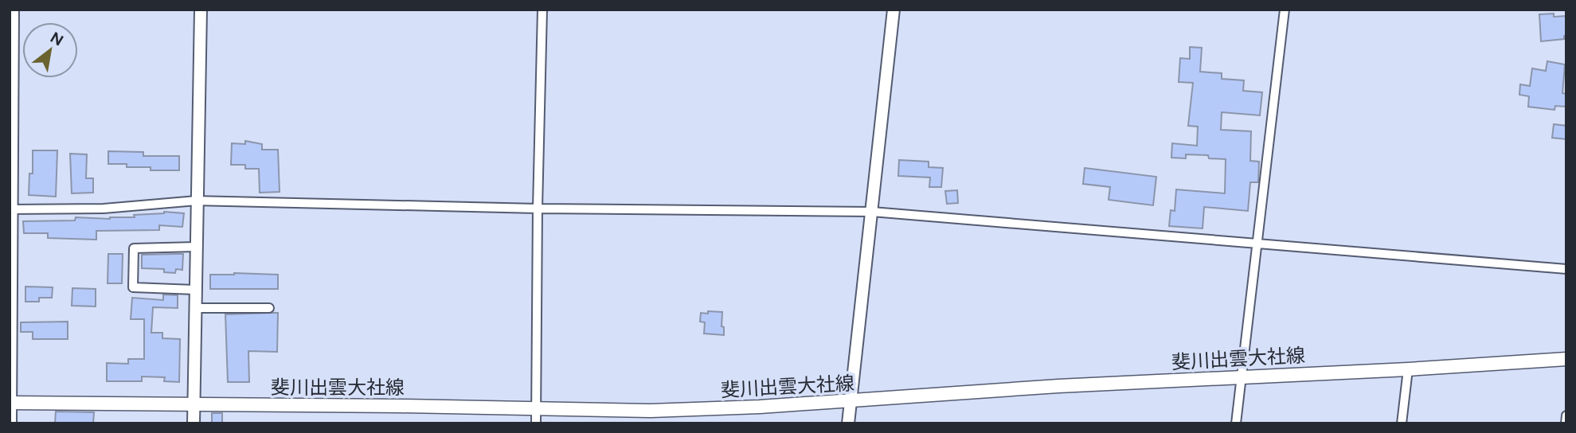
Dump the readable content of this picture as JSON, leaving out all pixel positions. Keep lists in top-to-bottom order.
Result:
{
  "streets": {
    "main road": ["斐川出雲大社線"]
  },
  "north": "top right"
}
